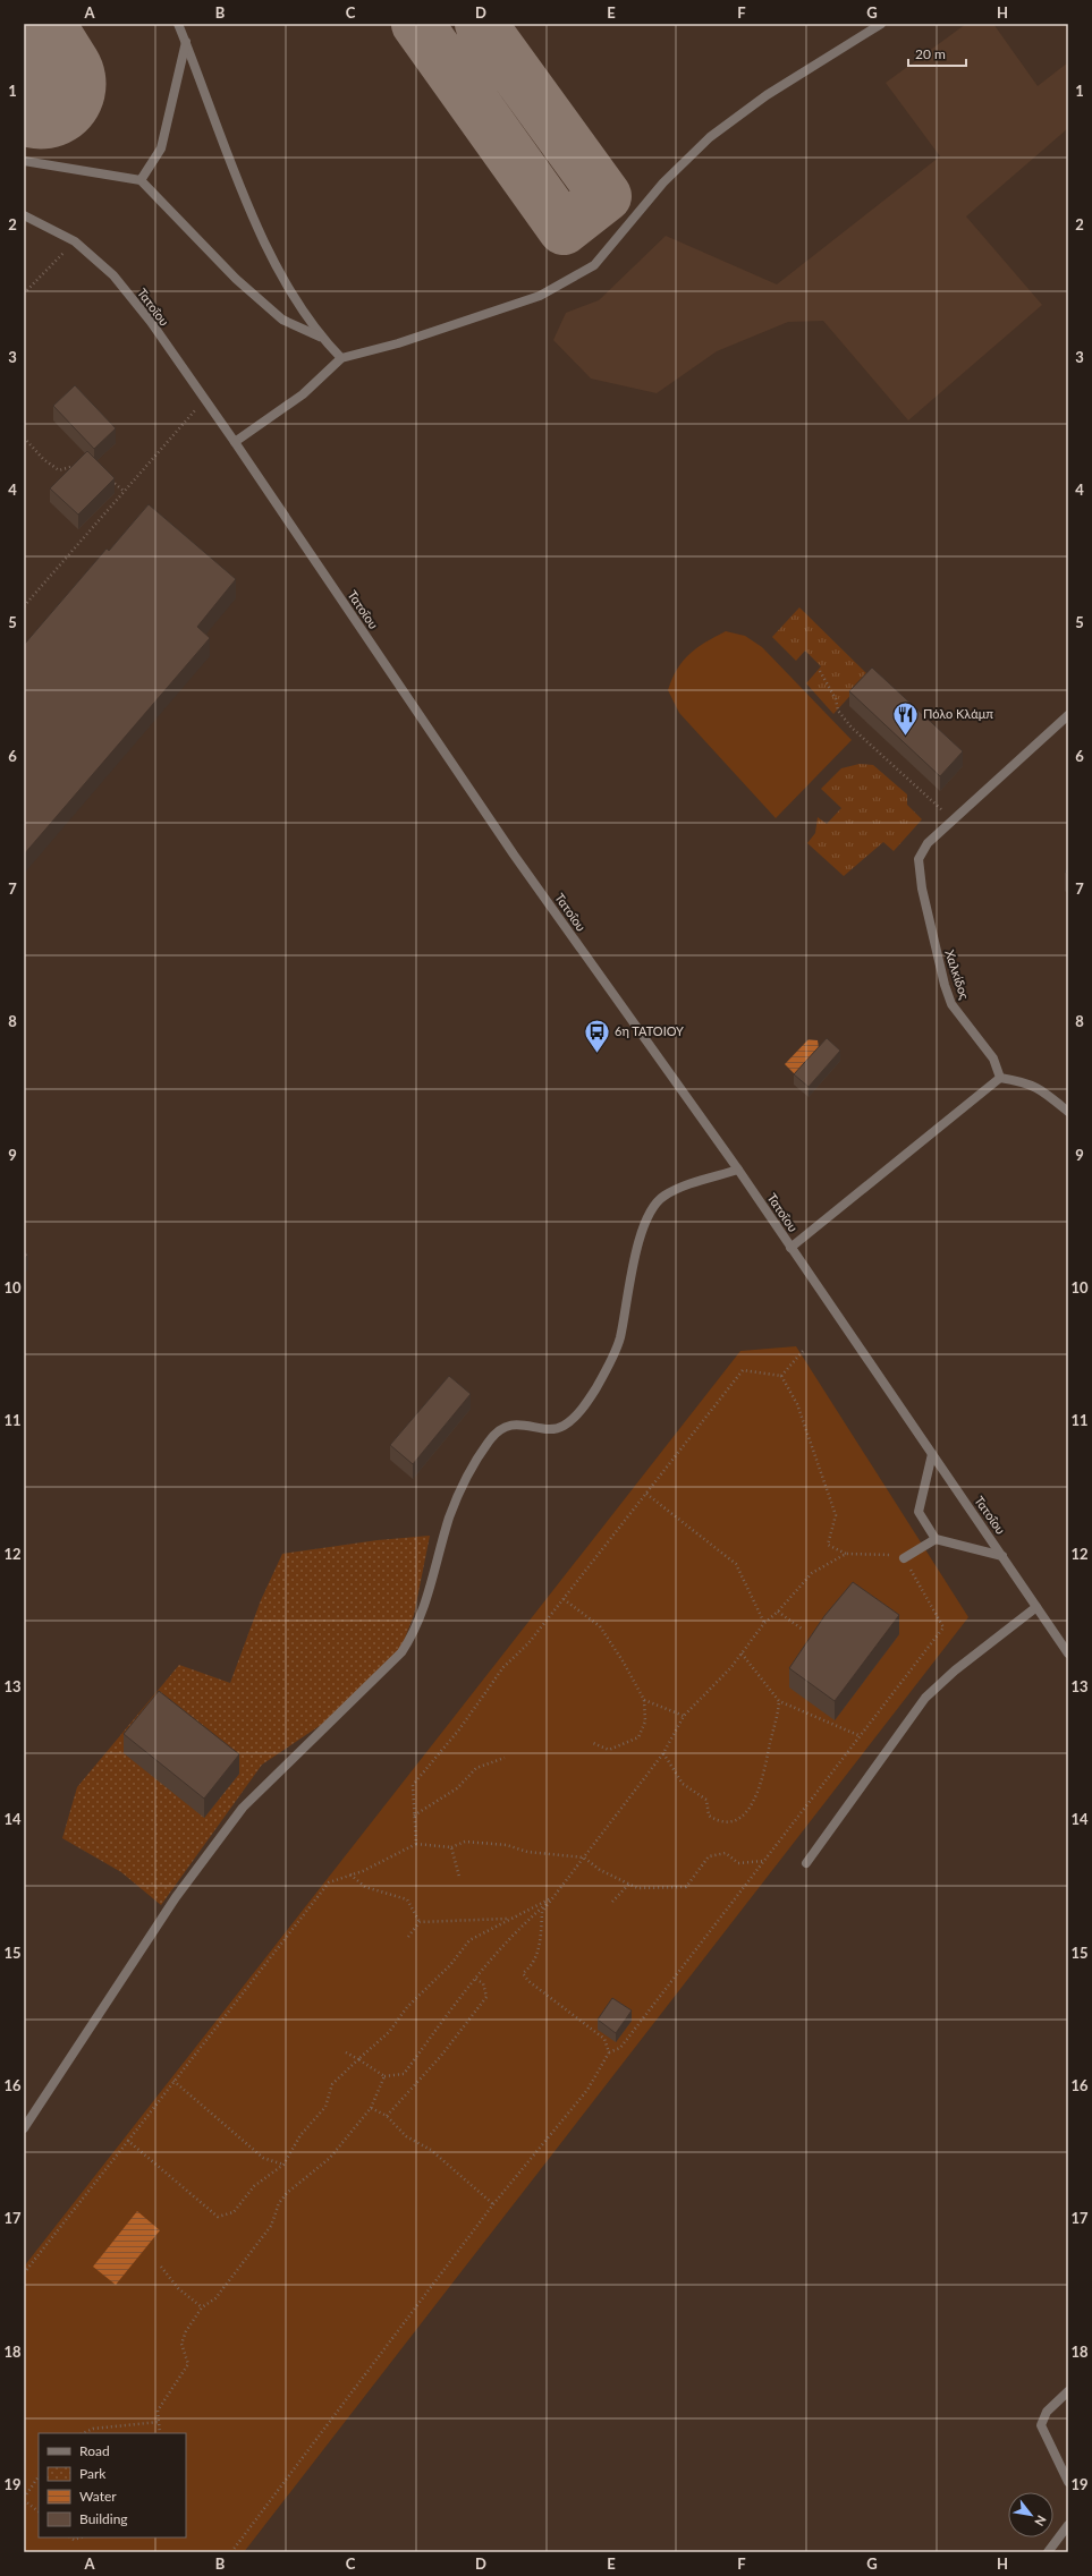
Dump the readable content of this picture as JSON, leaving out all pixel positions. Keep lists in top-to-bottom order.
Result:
{
  "streets": {
    "street": ["Τατοΐου", "Χαλκίδος"]
  },
  "places": {
    "restaurant": ["Πόλο Κλάμπ"],
    "bus stop": ["6η ΤΑΤΟΙΟΥ"]
  },
  "legend": [
    "Road",
    "Park",
    "Water",
    "Building"
  ],
  "scale_bar": "20 m",
  "north": "bottom right",
  "grid": {
    "columns": [
      "A",
      "B",
      "C",
      "D",
      "E",
      "F",
      "G",
      "H"
    ],
    "rows": [
      "1",
      "2",
      "3",
      "4",
      "5",
      "6",
      "7",
      "8",
      "9",
      "10",
      "11",
      "12",
      "13",
      "14",
      "15",
      "16",
      "17",
      "18",
      "19"
    ]
  }
}
